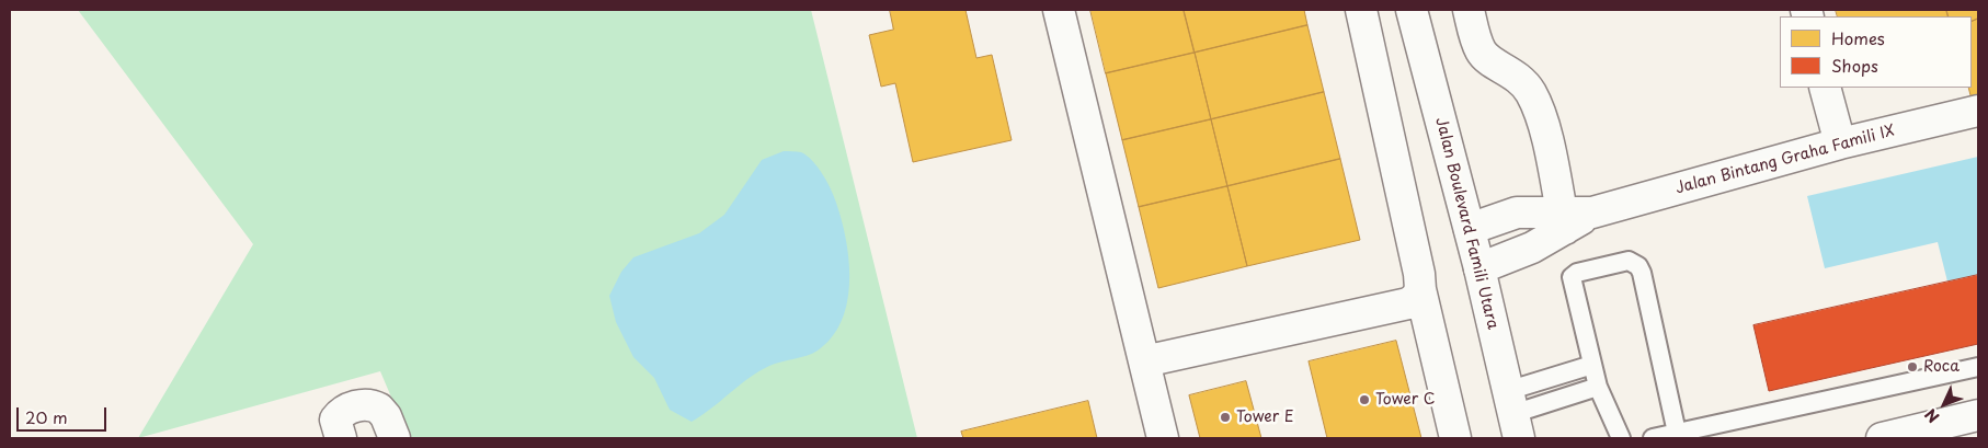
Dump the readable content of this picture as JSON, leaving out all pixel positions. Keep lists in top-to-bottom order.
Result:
{
  "streets": {
    "street": ["Jalan Bintang Graha Famili IX", "Jalan Boulevard Famili Utara"]
  },
  "crossings": [
    ["Jalan Bintang Graha Famili IX", "Jalan Boulevard Famili Utara"]
  ],
  "places": ["Roca", "Tower C", "Tower E"],
  "legend": ["Homes", "Shops"],
  "scale_bar": "20 m",
  "north": "bottom left"
}
